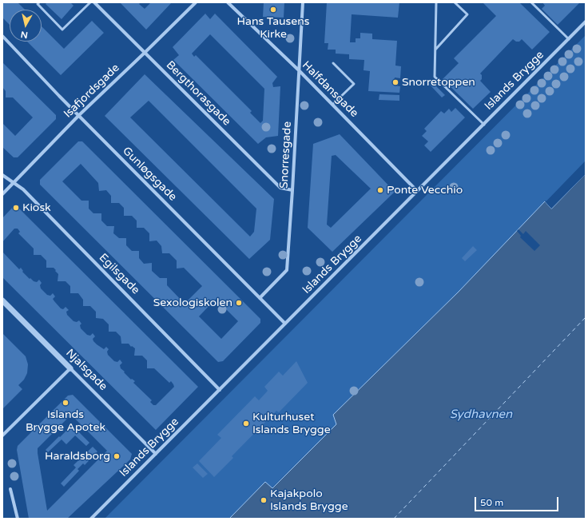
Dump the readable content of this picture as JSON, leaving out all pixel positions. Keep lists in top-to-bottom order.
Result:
{
  "streets": {
    "street": [
      "Islands Brygge",
      "Halfdansgade",
      "Isafjordsgade",
      "Bergthorasgade",
      "Snorresgade",
      "Gunløgsgade",
      "Egilsgade",
      "Njalsgade"
    ]
  },
  "crossings": [
    ["Islands Brygge", "Halfdansgade"],
    ["Islands Brygge", "Gunløgsgade"],
    ["Islands Brygge", "Egilsgade"],
    ["Islands Brygge", "Njalsgade"],
    ["Halfdansgade", "Snorresgade"],
    ["Isafjordsgade", "Bergthorasgade"],
    ["Isafjordsgade", "Gunløgsgade"],
    ["Isafjordsgade", "Egilsgade"],
    ["Bergthorasgade", "Snorresgade"],
    ["Snorresgade", "Gunløgsgade"]
  ],
  "water": ["Sydhavnen"],
  "places": [
    "Hans Tausens Kirke",
    "Snorretoppen",
    "Ponte Vecchio",
    "Kiosk",
    "Sexologiskolen",
    "Islands Brygge Apotek",
    "Kulturhuset Islands Brygge",
    "Haraldsborg",
    "Kajakpolo Islands Brygge"
  ],
  "scale_bar": "50 m",
  "north": "bottom"
}
